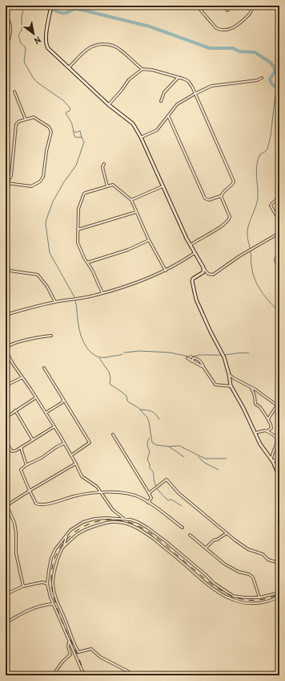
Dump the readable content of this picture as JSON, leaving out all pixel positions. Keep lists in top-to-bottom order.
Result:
{
  "north": "bottom right"
}
